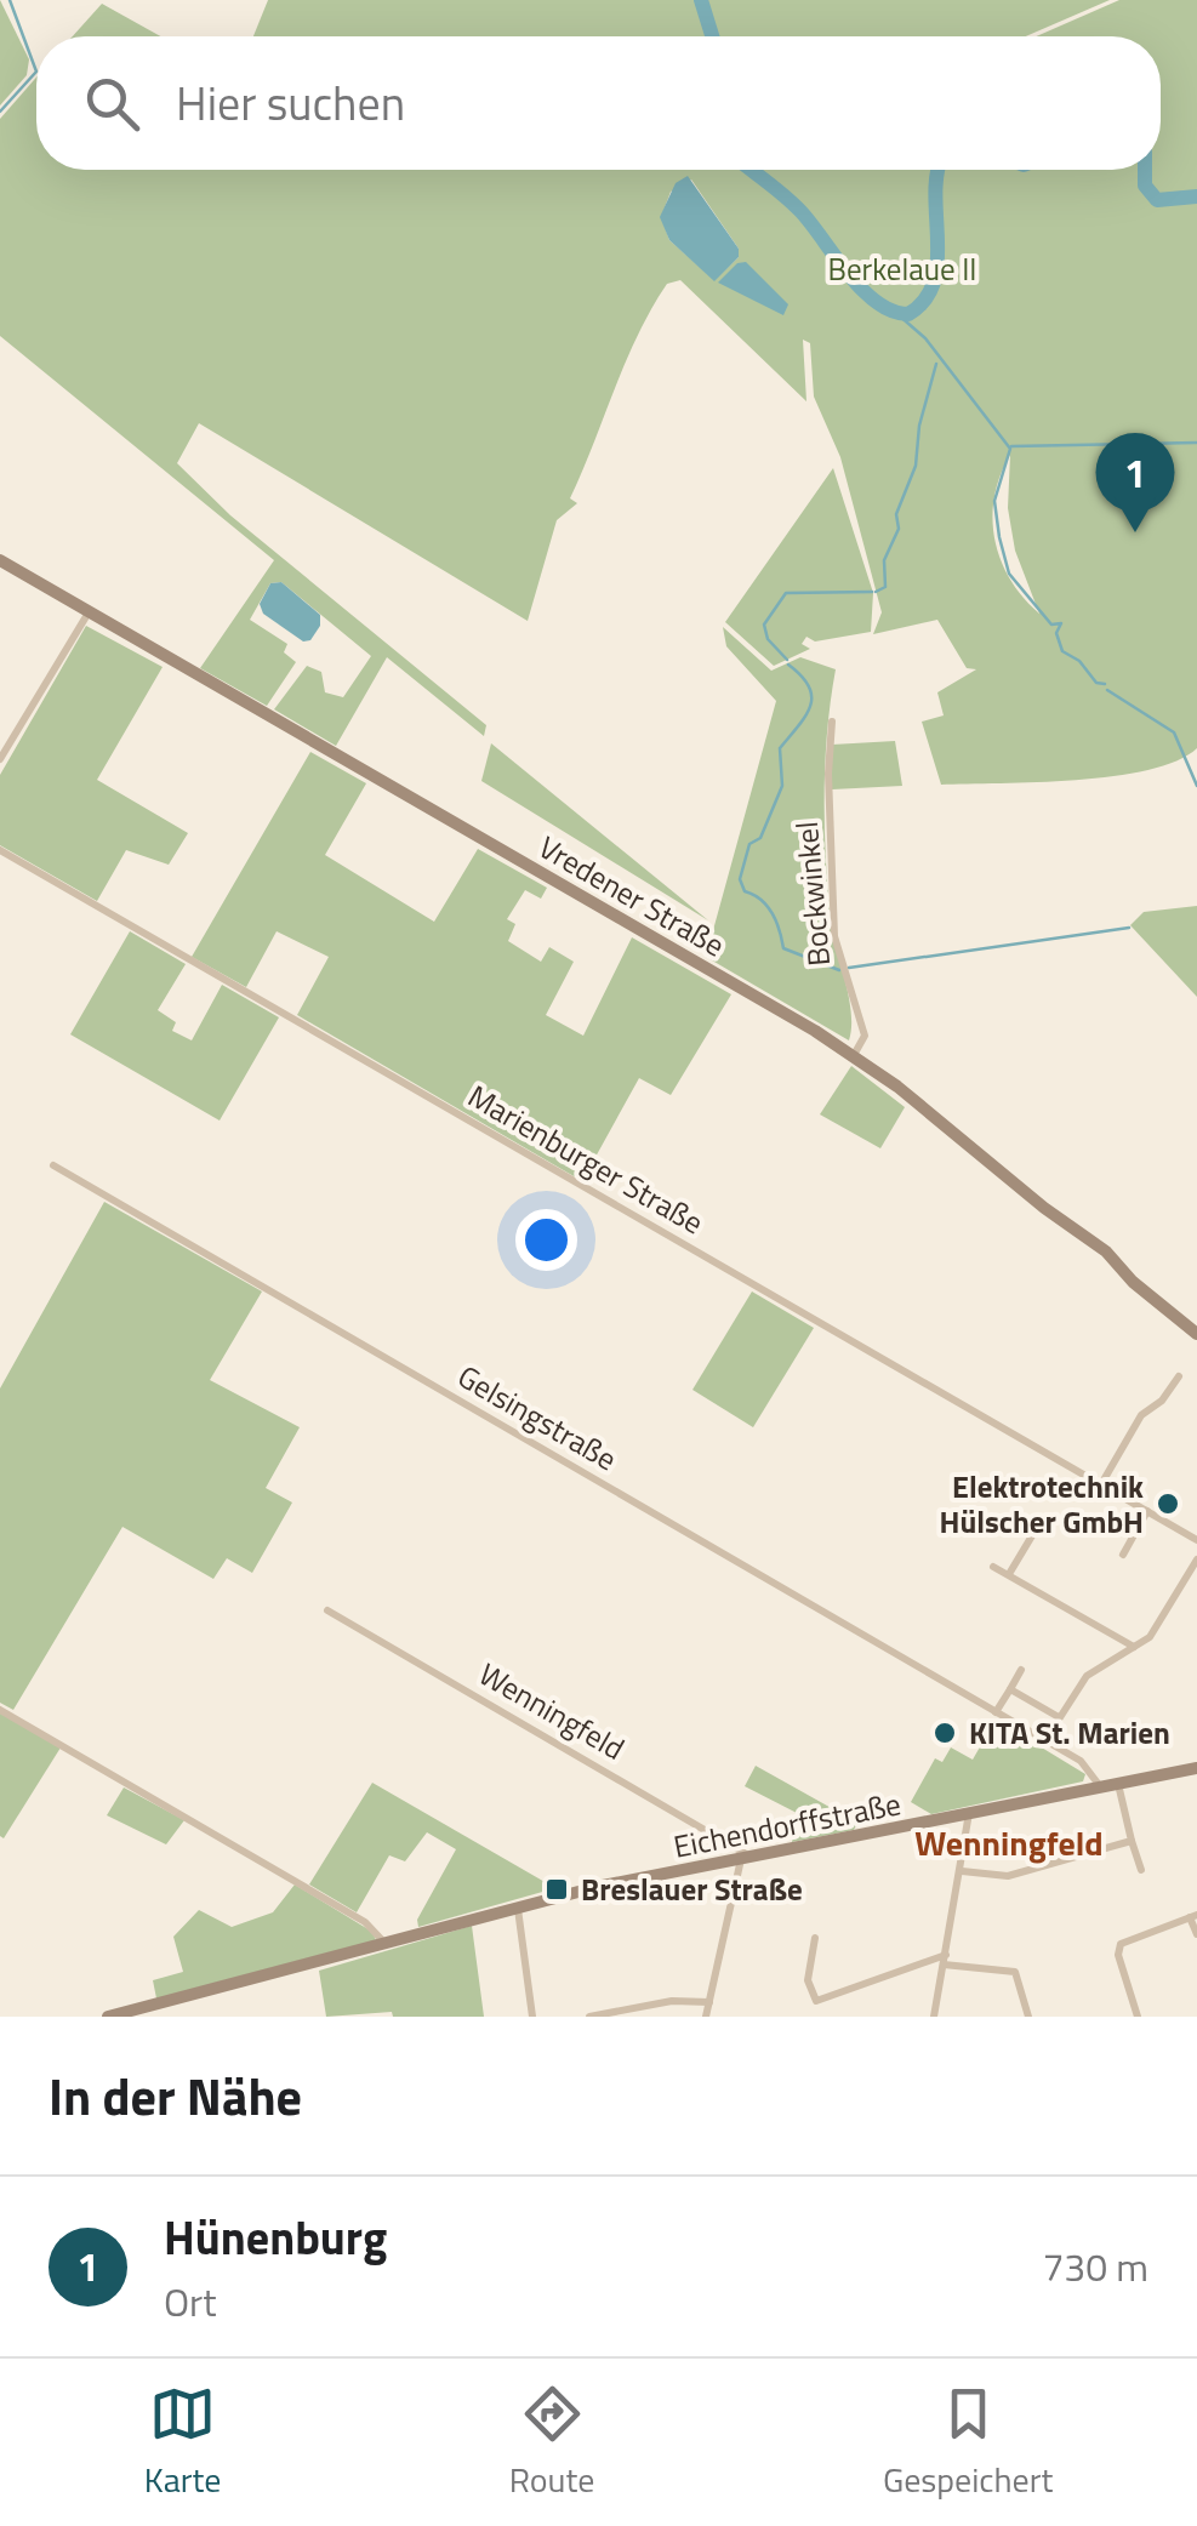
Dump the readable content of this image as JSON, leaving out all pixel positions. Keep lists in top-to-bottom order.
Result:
{
  "streets": {
    "street": [
      "Bockwinkel",
      "Vredener Straße",
      "Marienburger Straße",
      "Gelsingstraße",
      "Wenningfeld",
      "Eichendorffstraße"
    ]
  },
  "crossings": [
    ["Bockwinkel", "Vredener Straße"],
    ["Gelsingstraße", "Eichendorffstraße"],
    ["Wenningfeld", "Eichendorffstraße"]
  ],
  "districts": ["Wenningfeld"],
  "parks": ["Berkelaue II"],
  "places": {
    "other": ["Elektrotechnik Hülscher GmbH", "KITA St. Marien"],
    "transit": ["Breslauer Straße"]
  },
  "page": {
    "search": "Hier suchen",
    "pins": "1",
    "heading": "In der Nähe",
    "list": [
      {
        "mark": "1",
        "name": "Hünenburg",
        "note": "Ort",
        "value": "730 m"
      }
    ],
    "nav": ["Karte", "Route", "Gespeichert"]
  }
}
